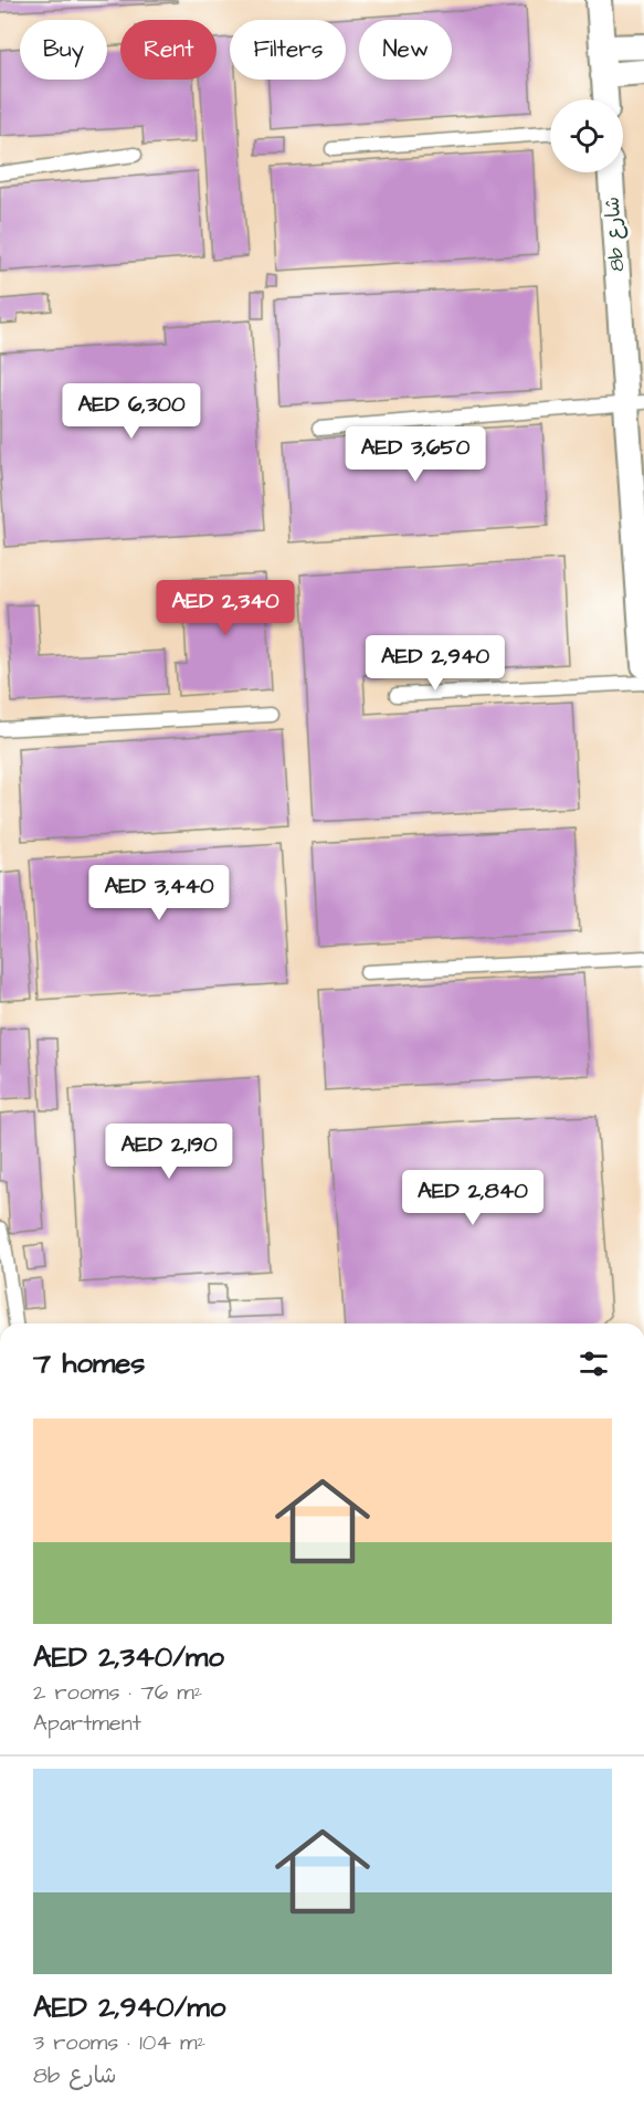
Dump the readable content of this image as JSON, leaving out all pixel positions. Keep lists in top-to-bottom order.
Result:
{
  "streets": {
    "street": ["8b شارع"]
  },
  "page": {
    "chip": [
      "Buy",
      "Rent",
      "Filters",
      "New"
    ],
    "price": [
      "AED 6,300",
      "AED 3,650",
      "AED 2,340",
      "AED 2,940",
      "AED 3,440",
      "AED 2,190",
      "AED 2,840"
    ],
    "heading": "7 homes",
    "list": [
      {
        "name": "AED 2,340/mo",
        "note": "2 rooms · 76 m² · Apartment"
      },
      {
        "name": "AED 2,940/mo",
        "note": "3 rooms · 104 m² · 8b شارع"
      }
    ]
  }
}
